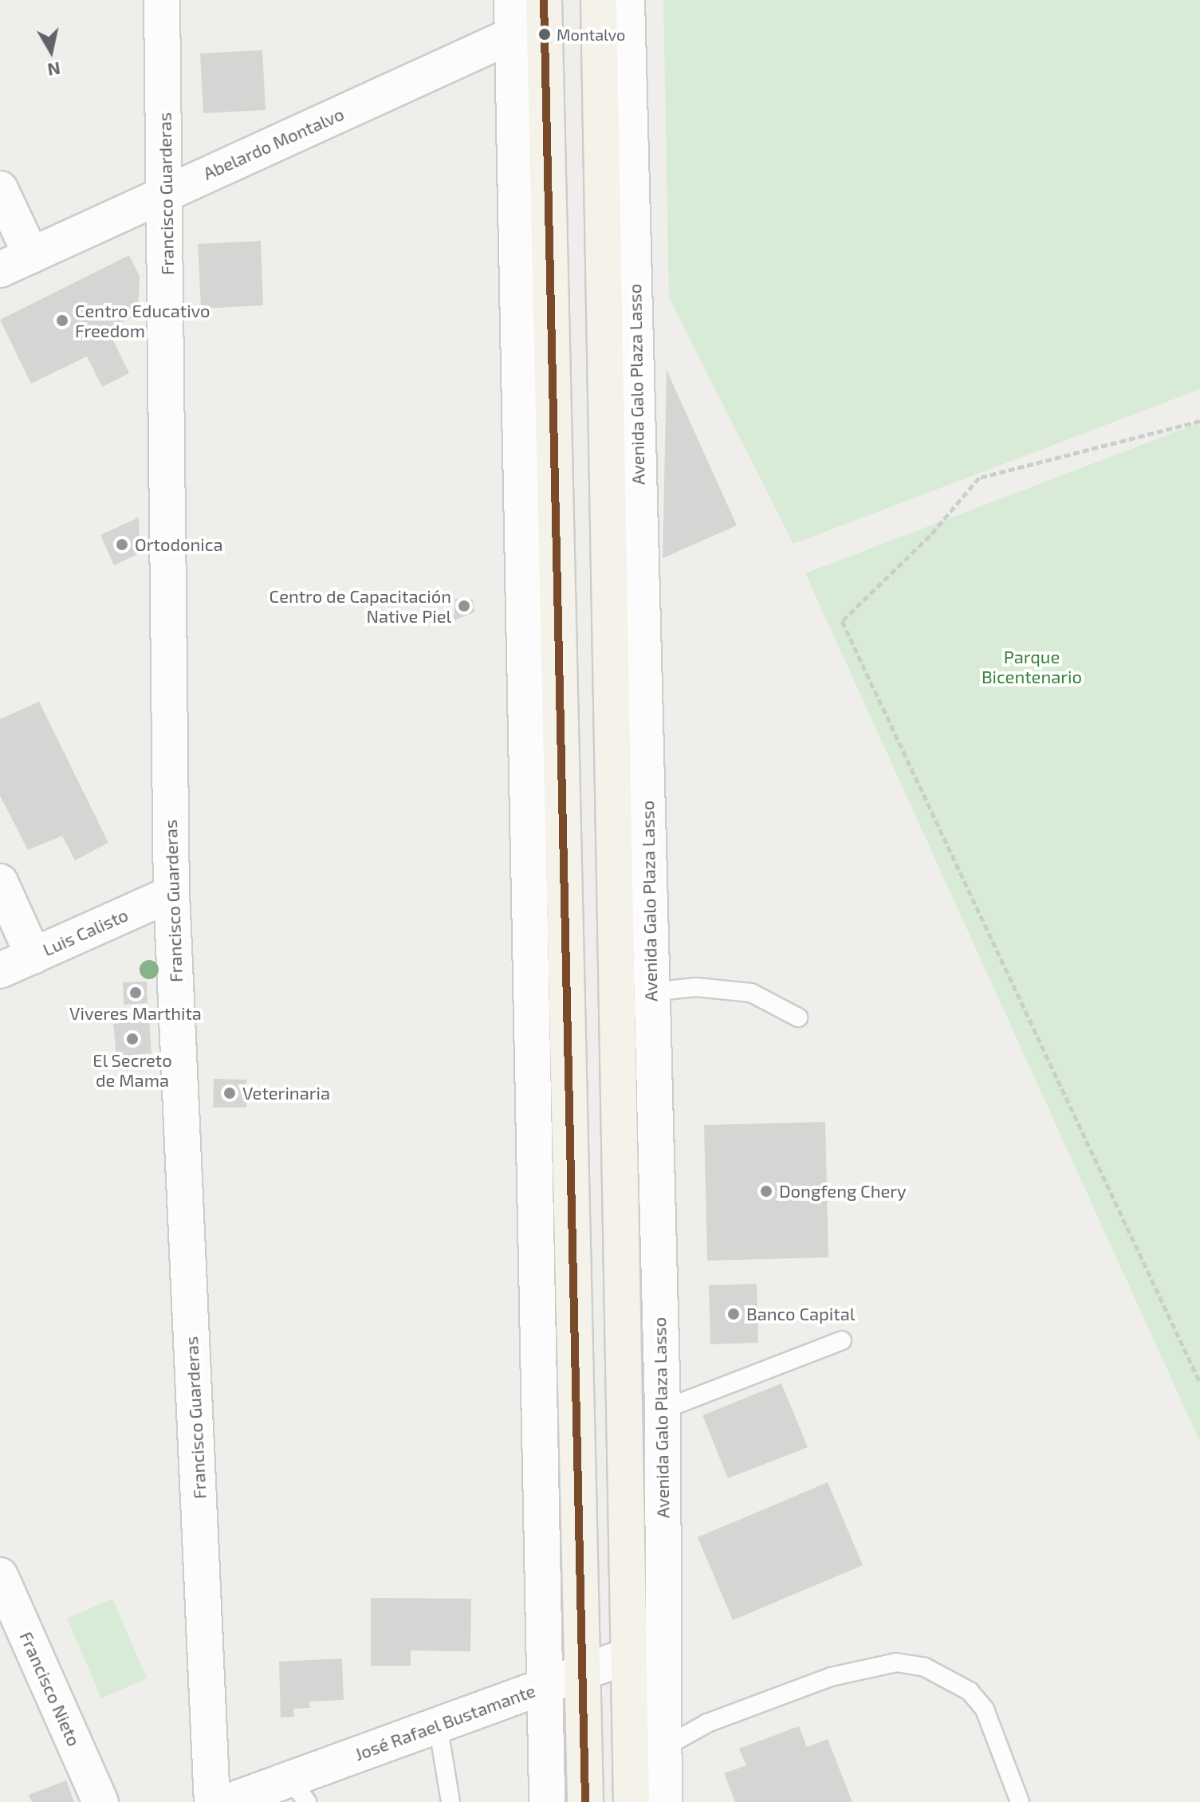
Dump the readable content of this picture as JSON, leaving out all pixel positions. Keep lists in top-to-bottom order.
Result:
{
  "streets": {
    "main road": [
      "Abelardo Montalvo",
      "Francisco Guarderas",
      "Avenida Galo Plaza Lasso",
      "Luis Calisto",
      "Francisco Nieto",
      "José Rafael Bustamante"
    ]
  },
  "crossings": [
    ["Abelardo Montalvo", "Francisco Guarderas"],
    ["Francisco Guarderas", "Luis Calisto"],
    ["Avenida Galo Plaza Lasso", "José Rafael Bustamante"]
  ],
  "parks": ["Parque Bicentenario"],
  "places": [
    "Montalvo",
    "Centro Educativo Freedom",
    "Ortodonica",
    "Centro de Capacitación Native Piel",
    "Viveres Marthita",
    "El Secreto de Mama",
    "Veterinaria",
    "Dongfeng Chery",
    "Banco Capital"
  ],
  "north": "bottom"
}
